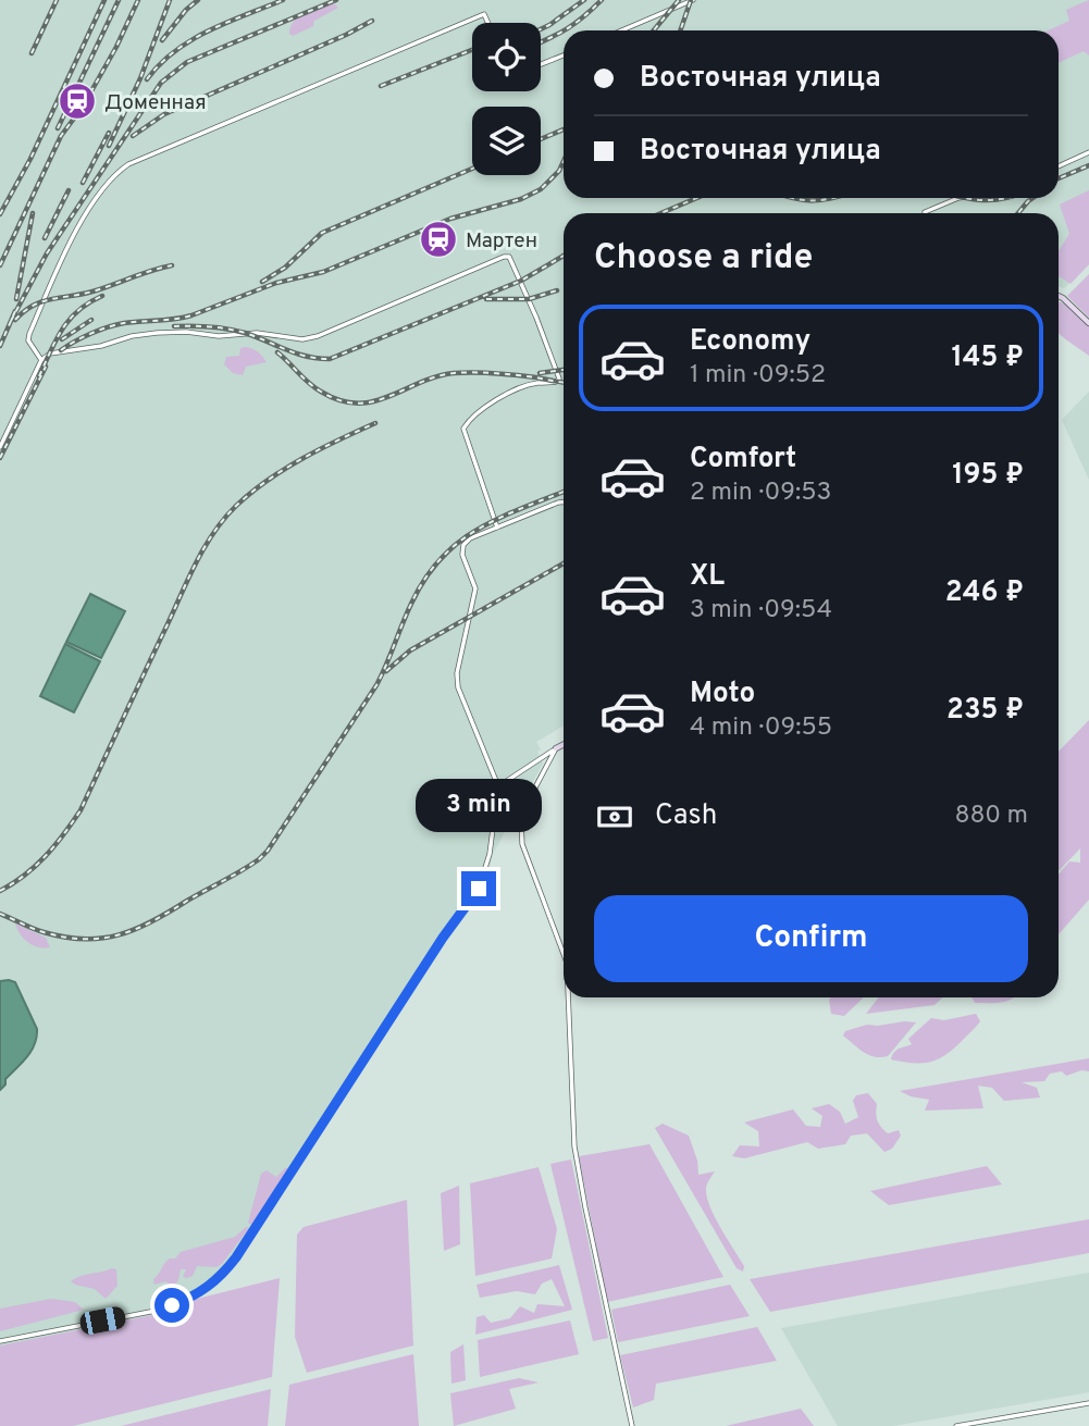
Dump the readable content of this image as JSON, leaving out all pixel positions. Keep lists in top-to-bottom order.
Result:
{
  "places": {
    "station": ["Доменная", "Мартен"]
  },
  "page": {
    "banner": ["Восточная улица", "Восточная улица"],
    "heading": "Choose a ride",
    "list": [
      {
        "name": "Economy",
        "note": "1 min · 09:52",
        "value": "145 ₽"
      },
      {
        "name": "Comfort",
        "note": "2 min · 09:53",
        "value": "195 ₽"
      },
      {
        "name": "XL",
        "note": "3 min · 09:54",
        "value": "246 ₽"
      },
      {
        "name": "Moto",
        "note": "4 min · 09:55",
        "value": "235 ₽"
      }
    ],
    "pay": ["Cash", "880 m"],
    "bubble": "3 min",
    "buttons": "Confirm"
  }
}
